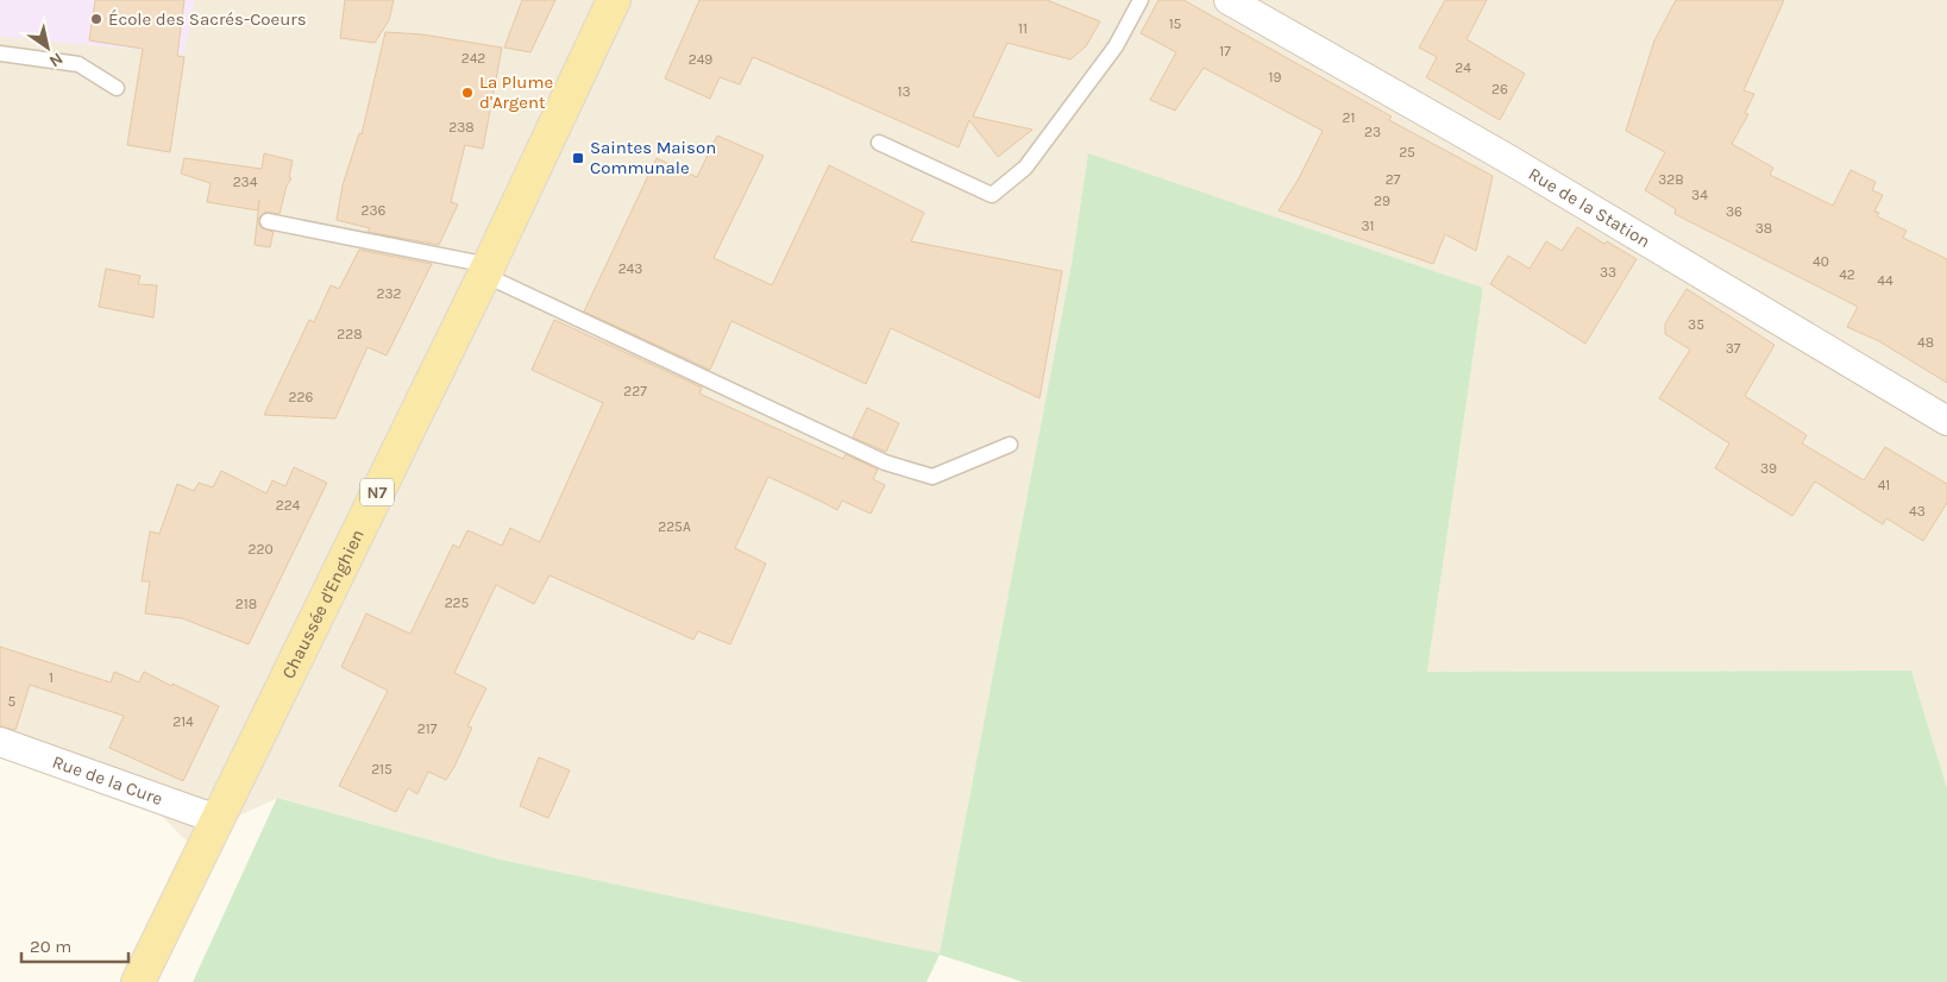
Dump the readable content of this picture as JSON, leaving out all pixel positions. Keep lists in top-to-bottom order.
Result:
{
  "streets": {
    "main road": ["N7", "Chaussée d'Enghien"],
    "street": ["Rue de la Station", "Rue de la Cure"]
  },
  "crossings": [
    ["Chaussée d'Enghien", "Rue de la Cure"]
  ],
  "places": {
    "other": ["École des Sacrés-Coeurs", "La Plume d'Argent"],
    "transit": ["Saintes Maison Communale"]
  },
  "house_numbers": [
    "15",
    "11",
    "17",
    "242",
    "249",
    "24",
    "19",
    "26",
    "13",
    "21",
    "238",
    "23",
    "25",
    "27",
    "32B",
    "234",
    "34",
    "29",
    "236",
    "36",
    "31",
    "38",
    "40",
    "243",
    "33",
    "42",
    "44",
    "232",
    "35",
    "228",
    "48",
    "37",
    "227",
    "226",
    "39",
    "41",
    "224",
    "43",
    "225A",
    "220",
    "225",
    "218",
    "1",
    "5",
    "214",
    "217",
    "215"
  ],
  "scale_bar": "20 m",
  "north": "bottom right"
}
